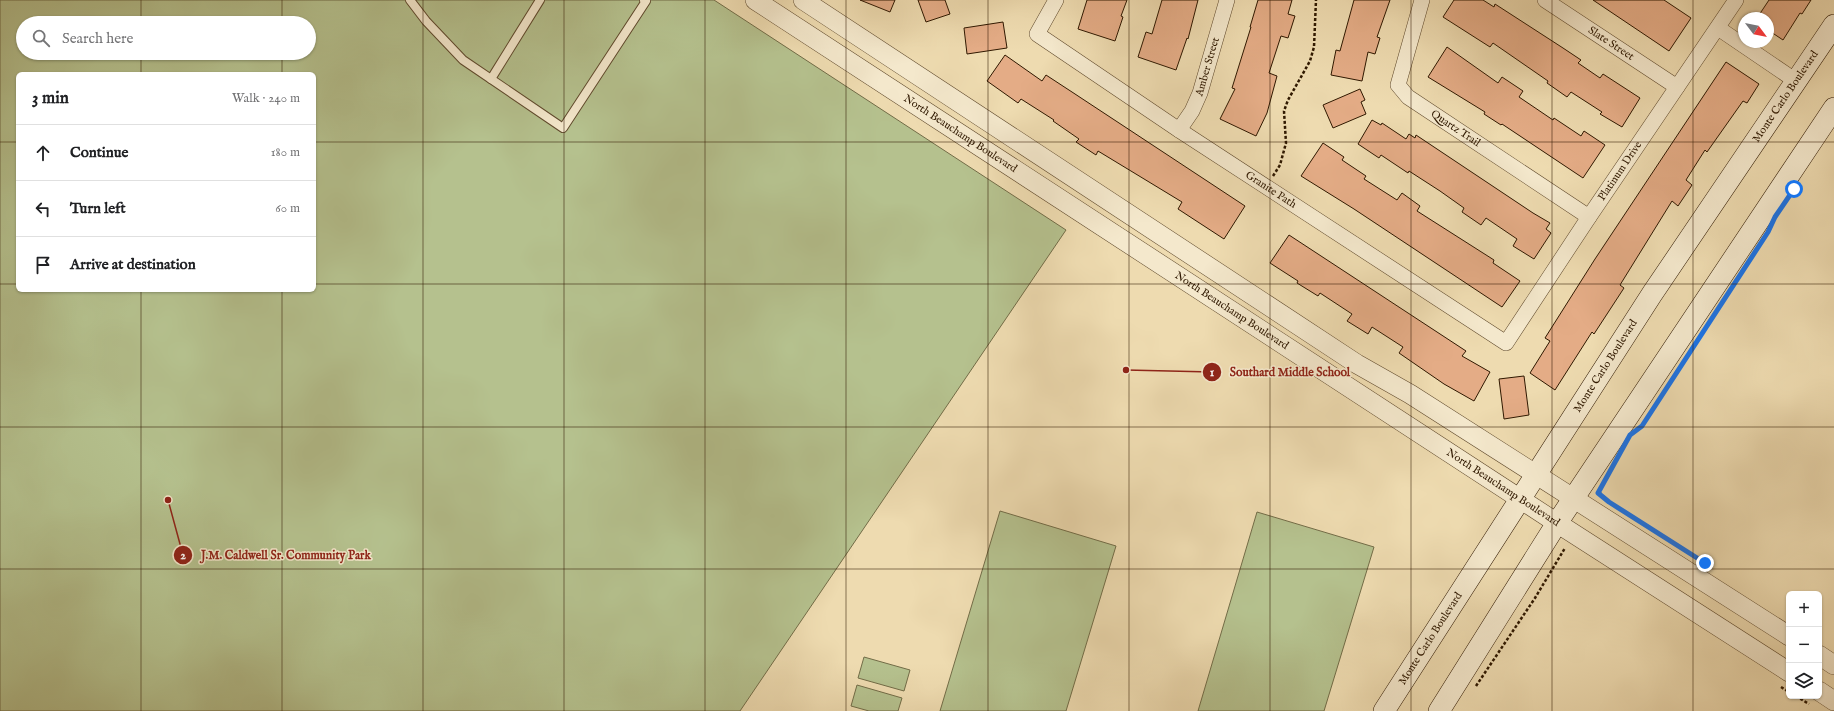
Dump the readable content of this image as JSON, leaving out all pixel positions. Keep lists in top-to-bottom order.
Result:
{
  "streets": {
    "main road": ["Monte Carlo Boulevard"],
    "street": [
      "Slate Street",
      "Amber Street",
      "Quartz Trail",
      "North Beauchamp Boulevard",
      "Platinum Drive",
      "Granite Path"
    ]
  },
  "crossings": [
    ["Slate Street", "Platinum Drive"],
    ["Amber Street", "Granite Path"],
    ["Monte Carlo Boulevard", "North Beauchamp Boulevard"],
    ["Quartz Trail", "Platinum Drive"],
    ["Platinum Drive", "Granite Path"]
  ],
  "places": ["Southard Middle School", "J.M. Caldwell Sr. Community Park"],
  "north": "bottom right",
  "page": {
    "search": "Search here",
    "heading": ["3 min", "Walk · 240 m"],
    "list": [
      ["Continue", "180 m"],
      ["Turn left", "60 m"],
      "Arrive at destination"
    ],
    "map_buttons": ["+", "−"]
  }
}
